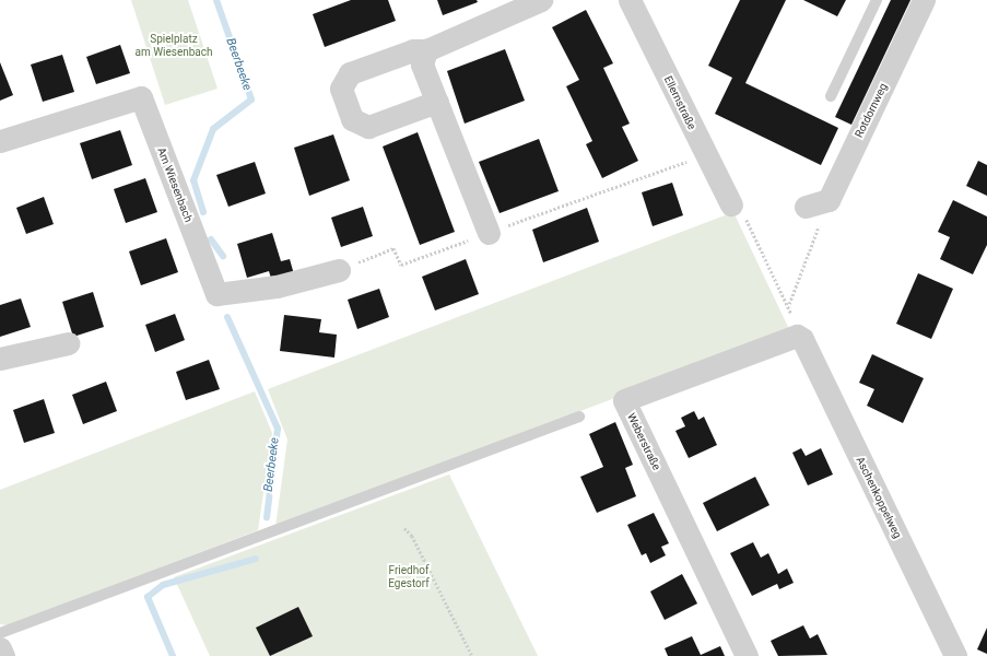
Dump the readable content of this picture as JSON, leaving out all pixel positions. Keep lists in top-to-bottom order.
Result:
{
  "streets": {
    "street": [
      "Ellernstraße",
      "Rotdornweg",
      "Am Wiesenbach",
      "Weberstraße",
      "Aschenkoppelweg"
    ]
  },
  "crossings": [
    ["Weberstraße", "Aschenkoppelweg"]
  ],
  "water": ["Beerbeeke"],
  "parks": ["Spielplatz am Wiesenbach", "Friedhof Egestorf"]
}
